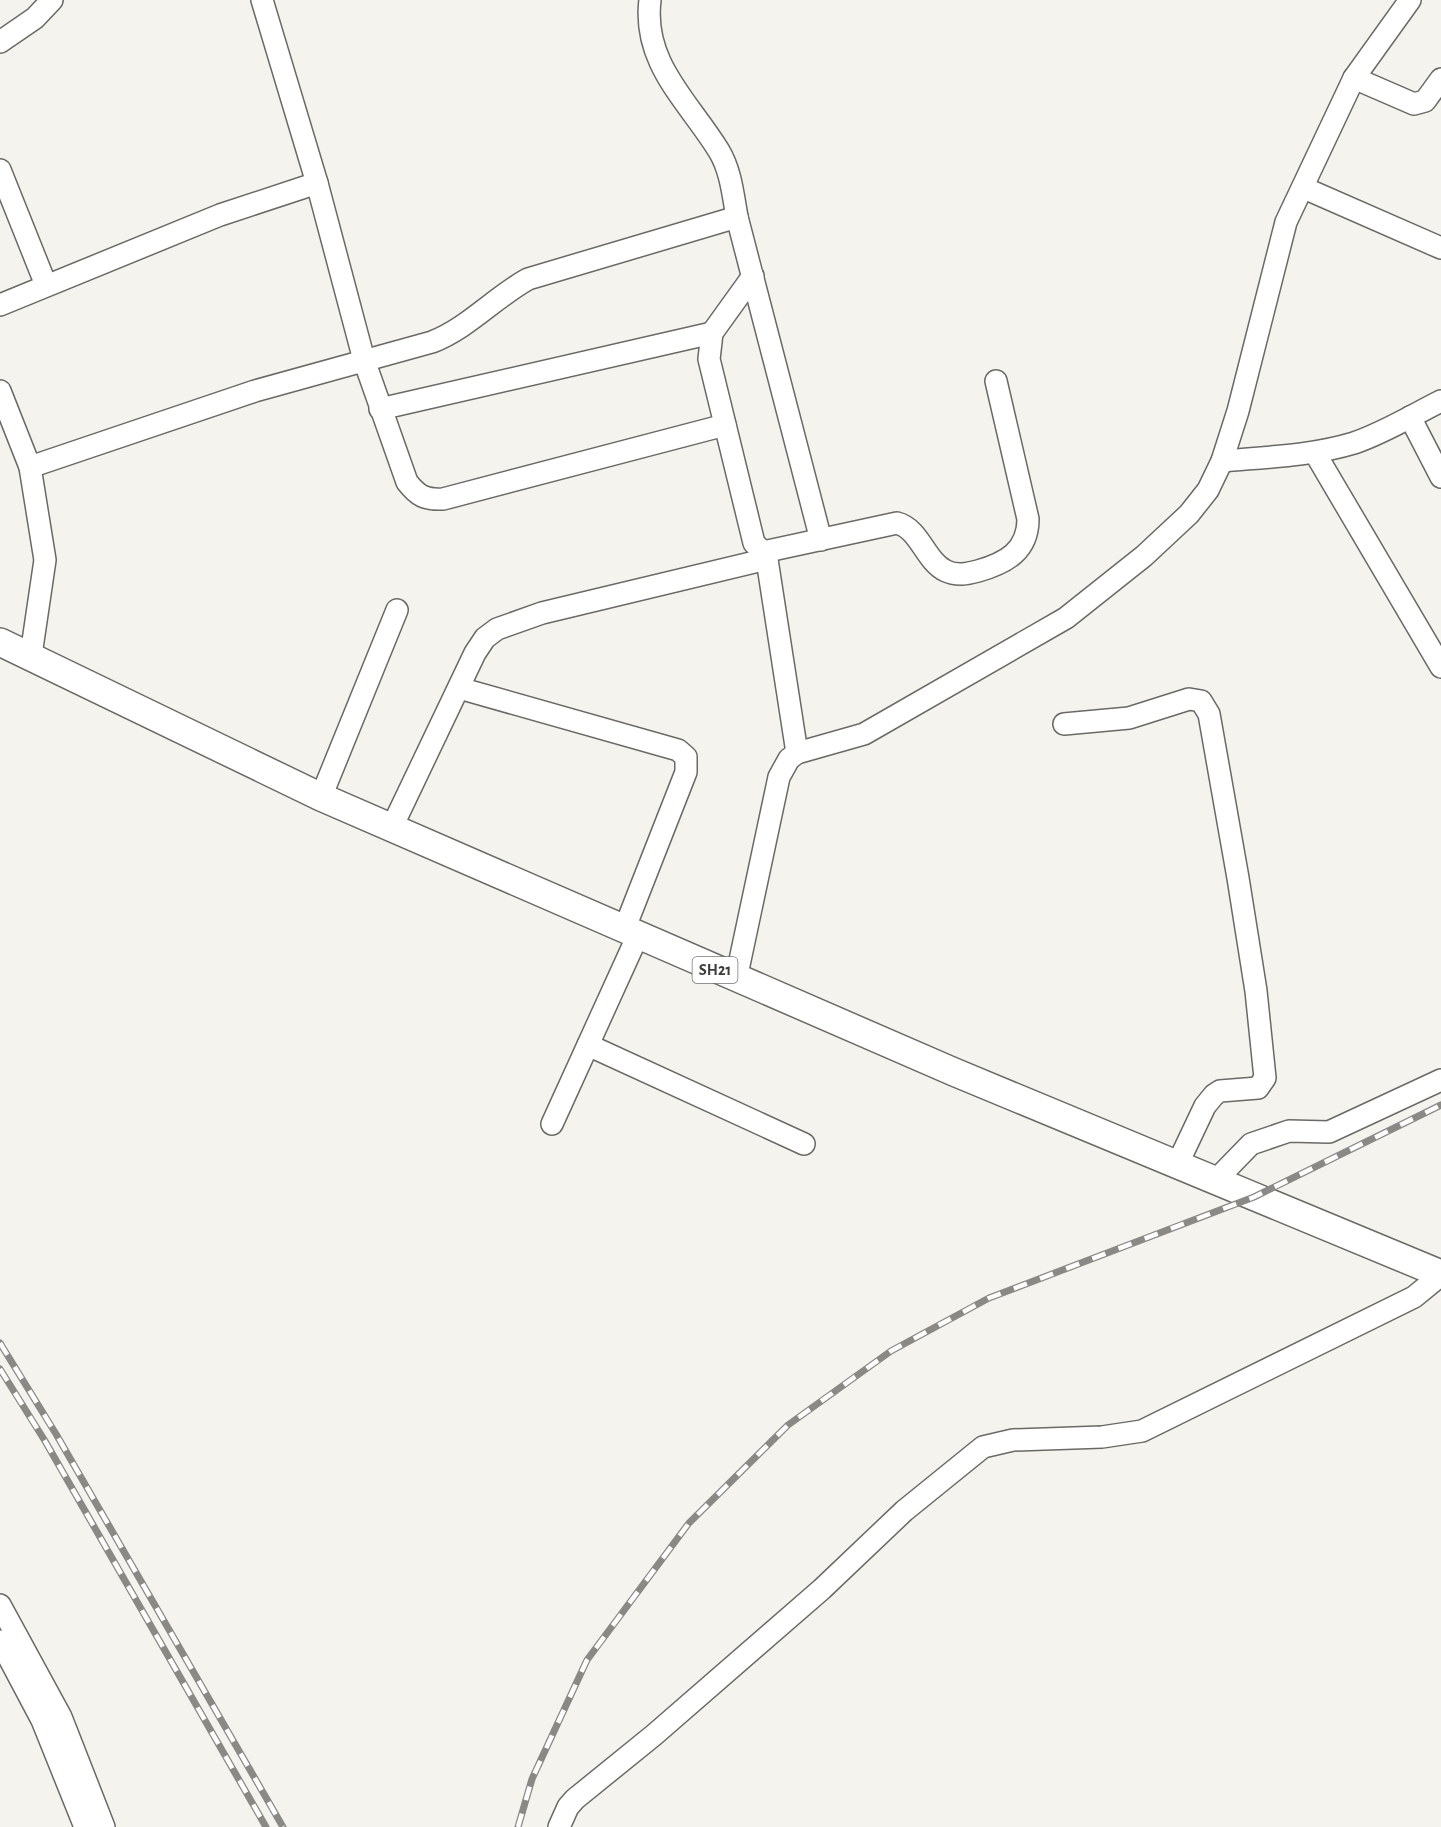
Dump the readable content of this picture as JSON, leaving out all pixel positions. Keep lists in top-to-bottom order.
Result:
{
  "streets": {
    "main road": ["SH21"]
  }
}
